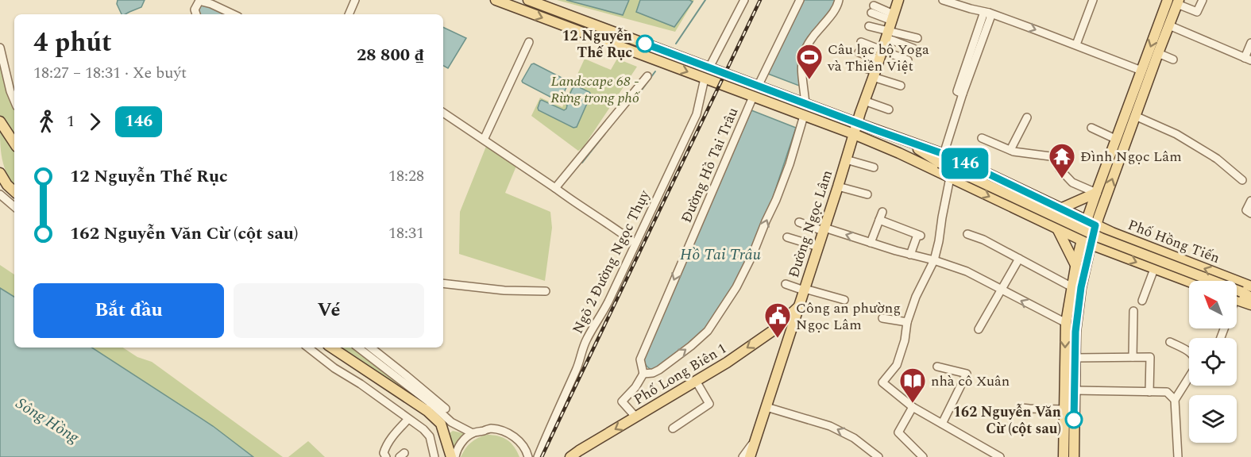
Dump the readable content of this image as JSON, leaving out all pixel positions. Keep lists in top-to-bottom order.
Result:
{
  "streets": {
    "main road": ["Đường Ngọc Lâm", "Phố Hồng Tiến", "Phố Long Biên 1"],
    "street": ["Đường Hồ Tai Trâu", "Ngõ 2 Đường Ngọc Thụy"]
  },
  "crossings": [
    ["Đường Ngọc Lâm", "Phố Long Biên 1"]
  ],
  "one_way": ["Phố Long Biên 1"],
  "water": ["Hồ Tai Trâu", "Sông Hồng"],
  "parks": ["Landscape 68 - Rừng trong phố"],
  "places": {
    "other": ["12 Nguyễn Thế Rục", "162 Nguyễn Văn Cừ (cột sau)"],
    "sports": ["Câu lạc bộ Yoga và Thiền Việt"],
    "temple": ["Đình Ngọc Lâm"],
    "public building": ["Công an phường Ngọc Lâm"],
    "library": ["nhà cô Xuân"]
  },
  "lines": ["bus line 146"],
  "north": "top left",
  "page": {
    "on_map": "146",
    "heading": ["4 phút", "18:27 – 18:31 · Xe buýt", "28 800 ₫"],
    "legs": ["1", "146"],
    "list": [
      {
        "name": "12 Nguyễn Thế Rục",
        "value": "18:28"
      },
      {
        "name": "162 Nguyễn Văn Cừ (cột sau)",
        "value": "18:31"
      }
    ],
    "buttons": ["Bắt đầu", "Vé"]
  }
}
